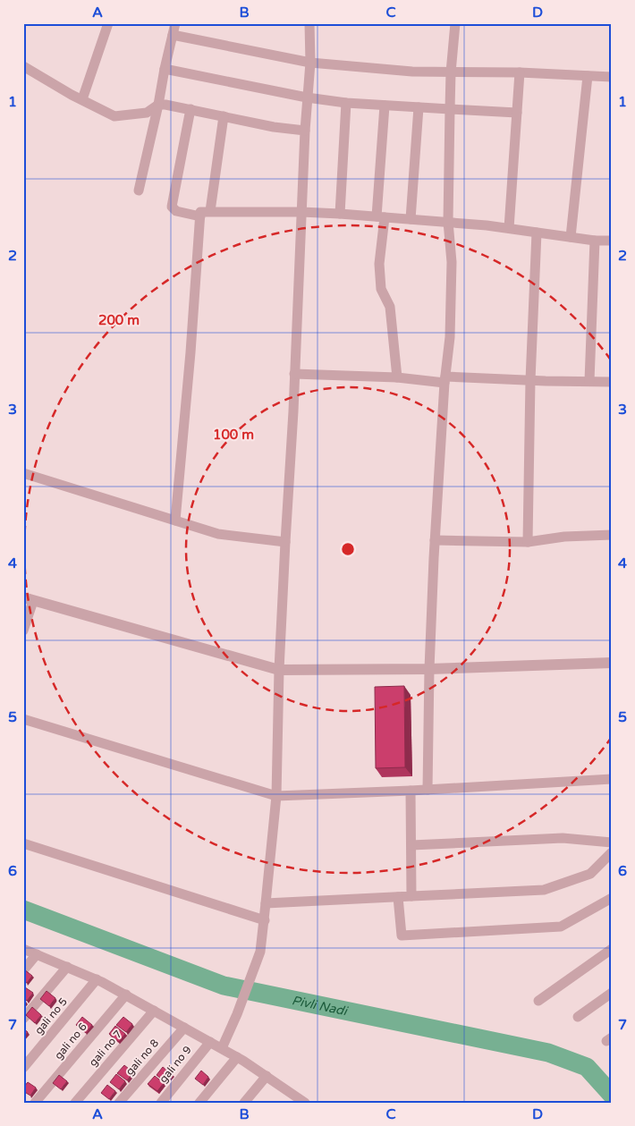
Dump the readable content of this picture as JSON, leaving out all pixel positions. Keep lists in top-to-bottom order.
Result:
{
  "streets": {
    "street": [
      "gali no 5",
      "gali no 6",
      "gali no 7",
      "gali no 8",
      "gali no 9"
    ]
  },
  "water": ["Pivli Nadi"],
  "grid": {
    "columns": [
      "A",
      "B",
      "C",
      "D"
    ],
    "rows": [
      "1",
      "2",
      "3",
      "4",
      "5",
      "6",
      "7"
    ]
  },
  "rings": ["200 m", "100 m"]
}
